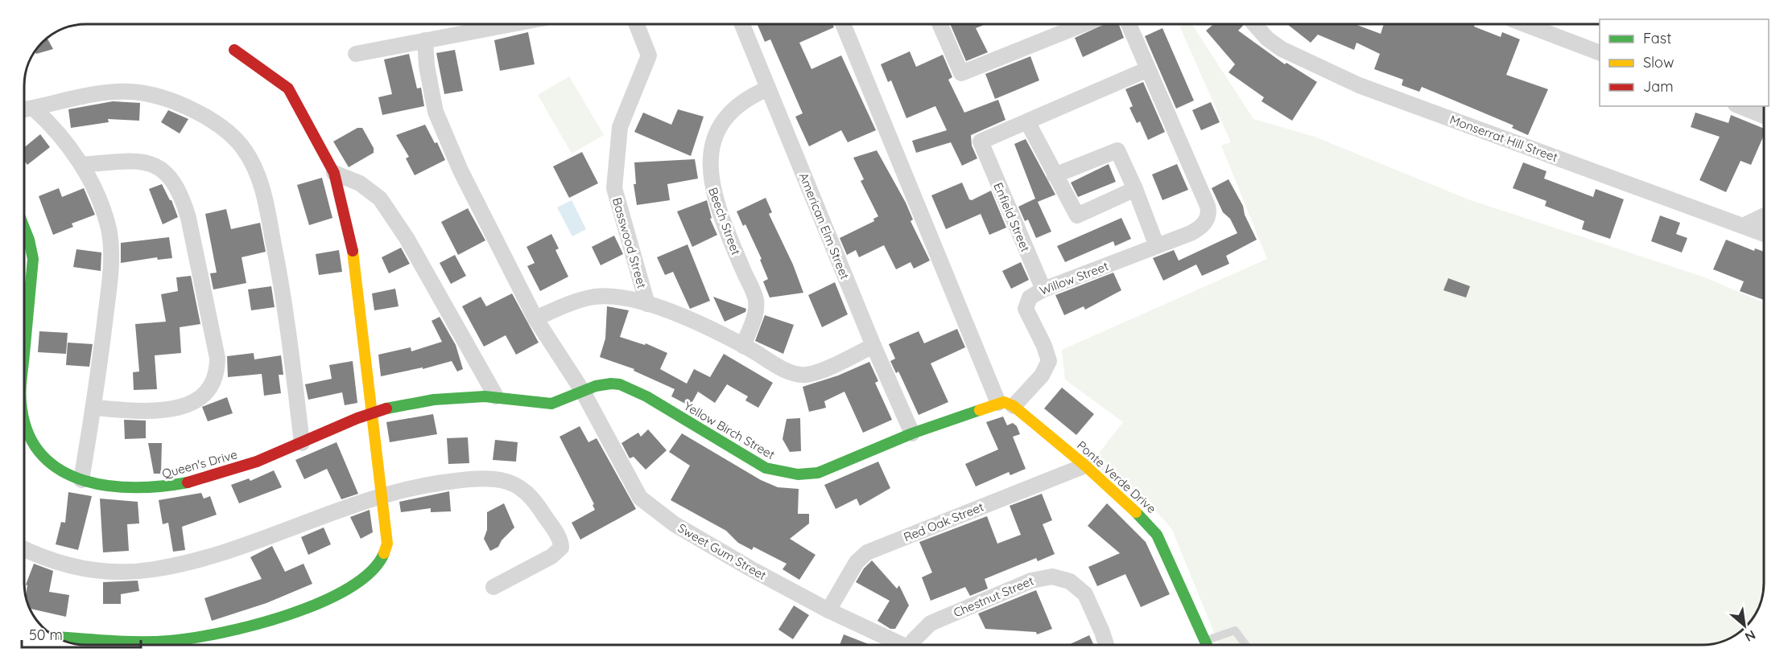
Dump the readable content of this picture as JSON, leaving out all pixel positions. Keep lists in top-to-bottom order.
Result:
{
  "streets": {
    "street": [
      "Monserrat Hill Street",
      "Enfield Street",
      "Beech Street",
      "American Elm Street",
      "Basswood Street",
      "Willow Street",
      "Yellow Birch Street",
      "Queen's Drive",
      "Ponte Verde Drive",
      "Red Oak Street",
      "Sweet Gum Street",
      "Chestnut Street"
    ]
  },
  "crossings": [
    ["Enfield Street", "Willow Street"],
    ["Beech Street", "American Elm Street"],
    ["American Elm Street", "Yellow Birch Street"],
    ["Willow Street", "Ponte Verde Drive"],
    ["Yellow Birch Street", "Queen's Drive"],
    ["Yellow Birch Street", "Ponte Verde Drive"],
    ["Yellow Birch Street", "Sweet Gum Street"],
    ["Ponte Verde Drive", "Red Oak Street"],
    ["Red Oak Street", "Sweet Gum Street"]
  ],
  "legend": ["Fast", "Slow", "Jam"],
  "scale_bar": "50 m",
  "north": "bottom right"
}
